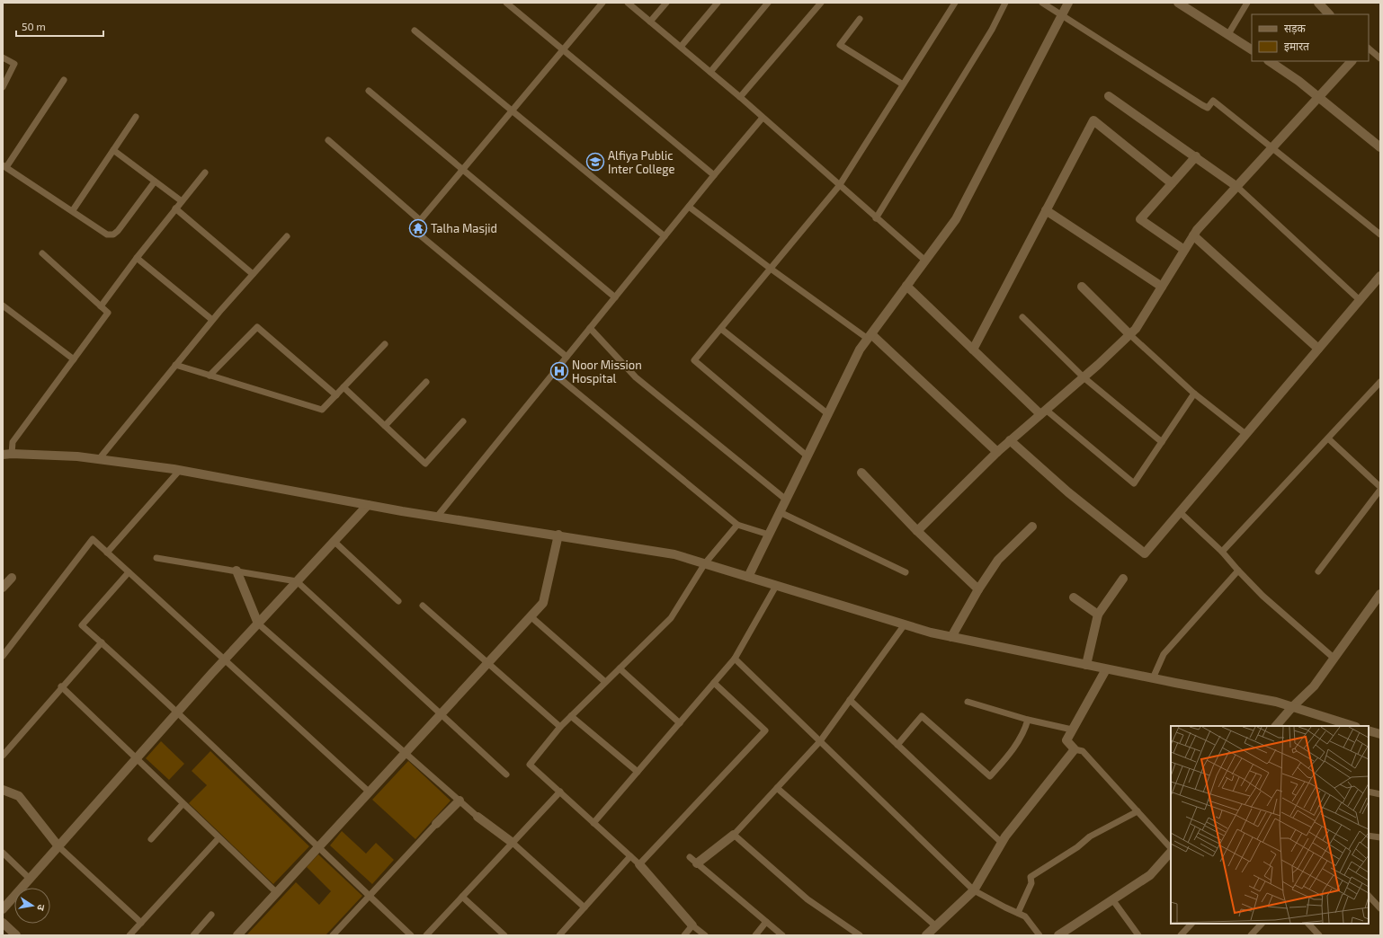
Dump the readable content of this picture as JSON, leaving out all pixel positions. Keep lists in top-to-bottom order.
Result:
{
  "places": {
    "school or university": ["Alfiya Public Inter College"],
    "temple": ["Talha Masjid"],
    "hospital": ["Noor Mission Hospital"]
  },
  "legend": ["सड़क", "इमारत"],
  "scale_bar": "50 m",
  "north": "right"
}
